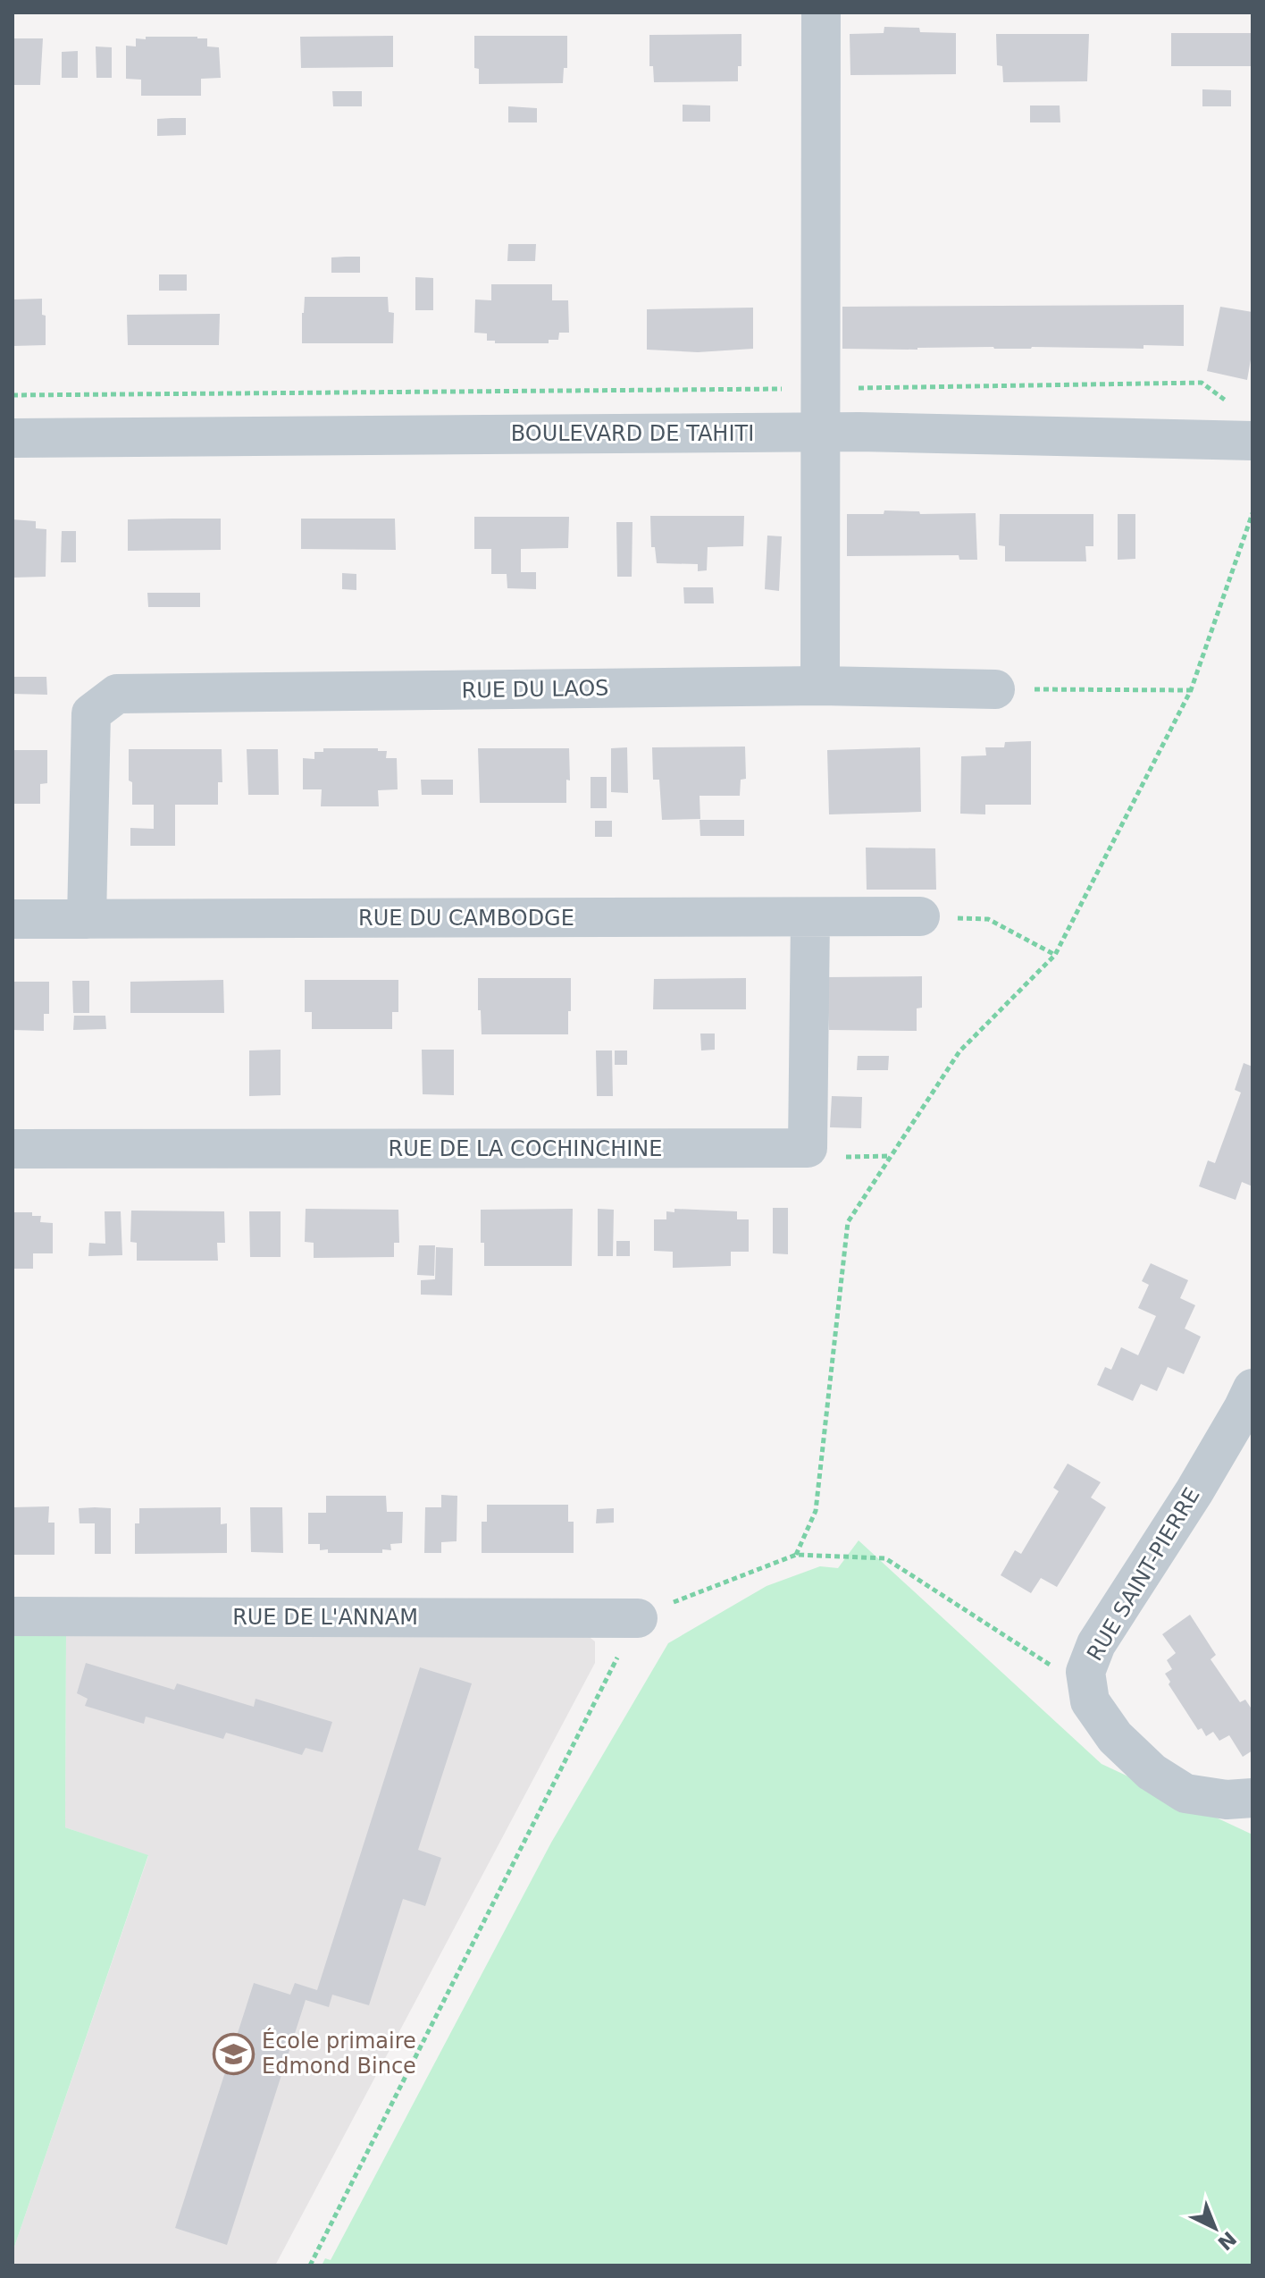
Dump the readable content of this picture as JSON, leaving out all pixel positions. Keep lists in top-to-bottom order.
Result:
{
  "streets": {
    "street": [
      "BOULEVARD DE TAHITI",
      "RUE DU LAOS",
      "RUE DU CAMBODGE",
      "RUE DE LA COCHINCHINE",
      "RUE SAINT-PIERRE",
      "RUE DE L'ANNAM"
    ]
  },
  "crossings": [
    ["RUE DU LAOS", "RUE DU CAMBODGE"],
    ["RUE DU CAMBODGE", "RUE DE LA COCHINCHINE"]
  ],
  "places": {
    "school or university": ["École primaire Edmond Bince"]
  },
  "north": "bottom right"
}
